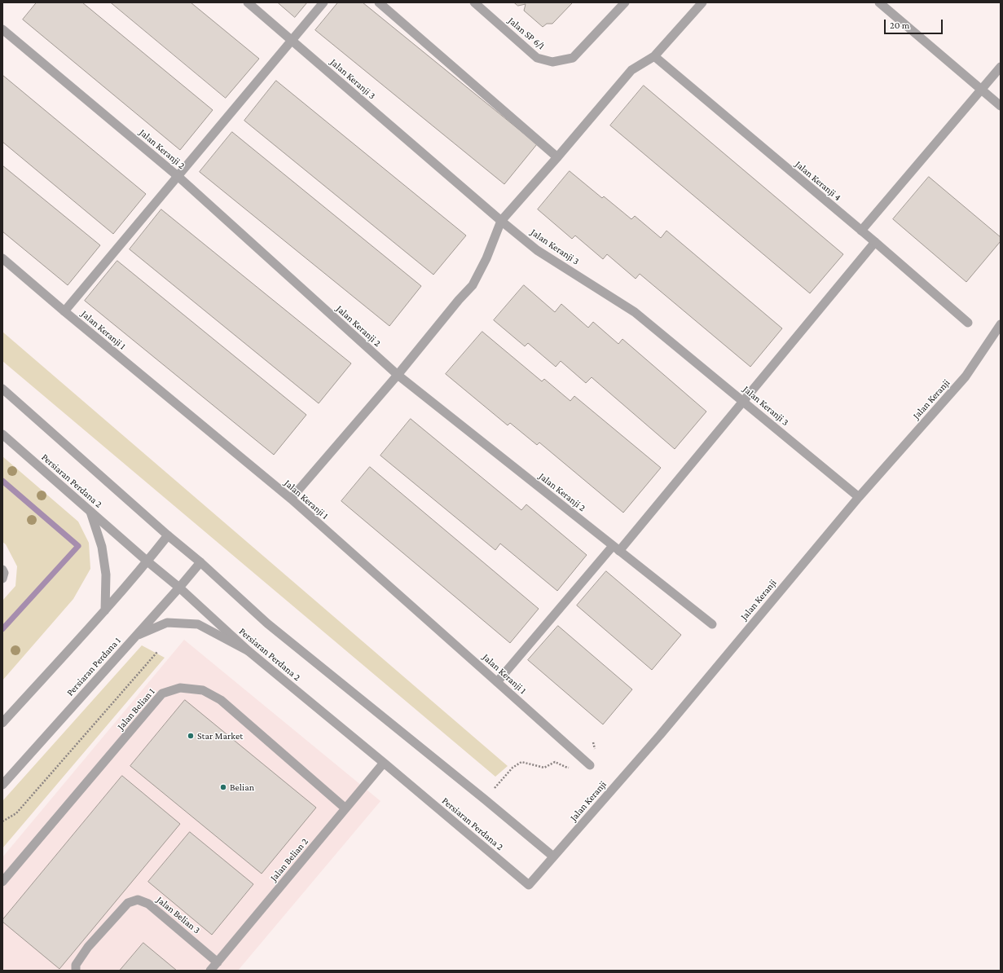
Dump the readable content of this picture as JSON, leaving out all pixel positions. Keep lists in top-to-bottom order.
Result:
{
  "streets": {
    "street": [
      "Jalan SP 6/1",
      "Jalan Keranji 3",
      "Jalan Keranji 2",
      "Jalan Keranji 4",
      "Jalan Keranji 1",
      "Jalan Keranji",
      "Persiaran Perdana 2",
      "Persiaran Perdana 1",
      "Jalan Belian 1",
      "Jalan Belian 2",
      "Jalan Belian 3"
    ]
  },
  "crossings": [
    ["Jalan Keranji 3", "Jalan Keranji"],
    ["Jalan Keranji", "Persiaran Perdana 2"],
    ["Persiaran Perdana 2", "Persiaran Perdana 1"],
    ["Persiaran Perdana 2", "Jalan Belian 2"],
    ["Jalan Belian 1", "Jalan Belian 2"],
    ["Jalan Belian 2", "Jalan Belian 3"]
  ],
  "places": ["Star Market", "Belian"],
  "scale_bar": "20 m"
}
